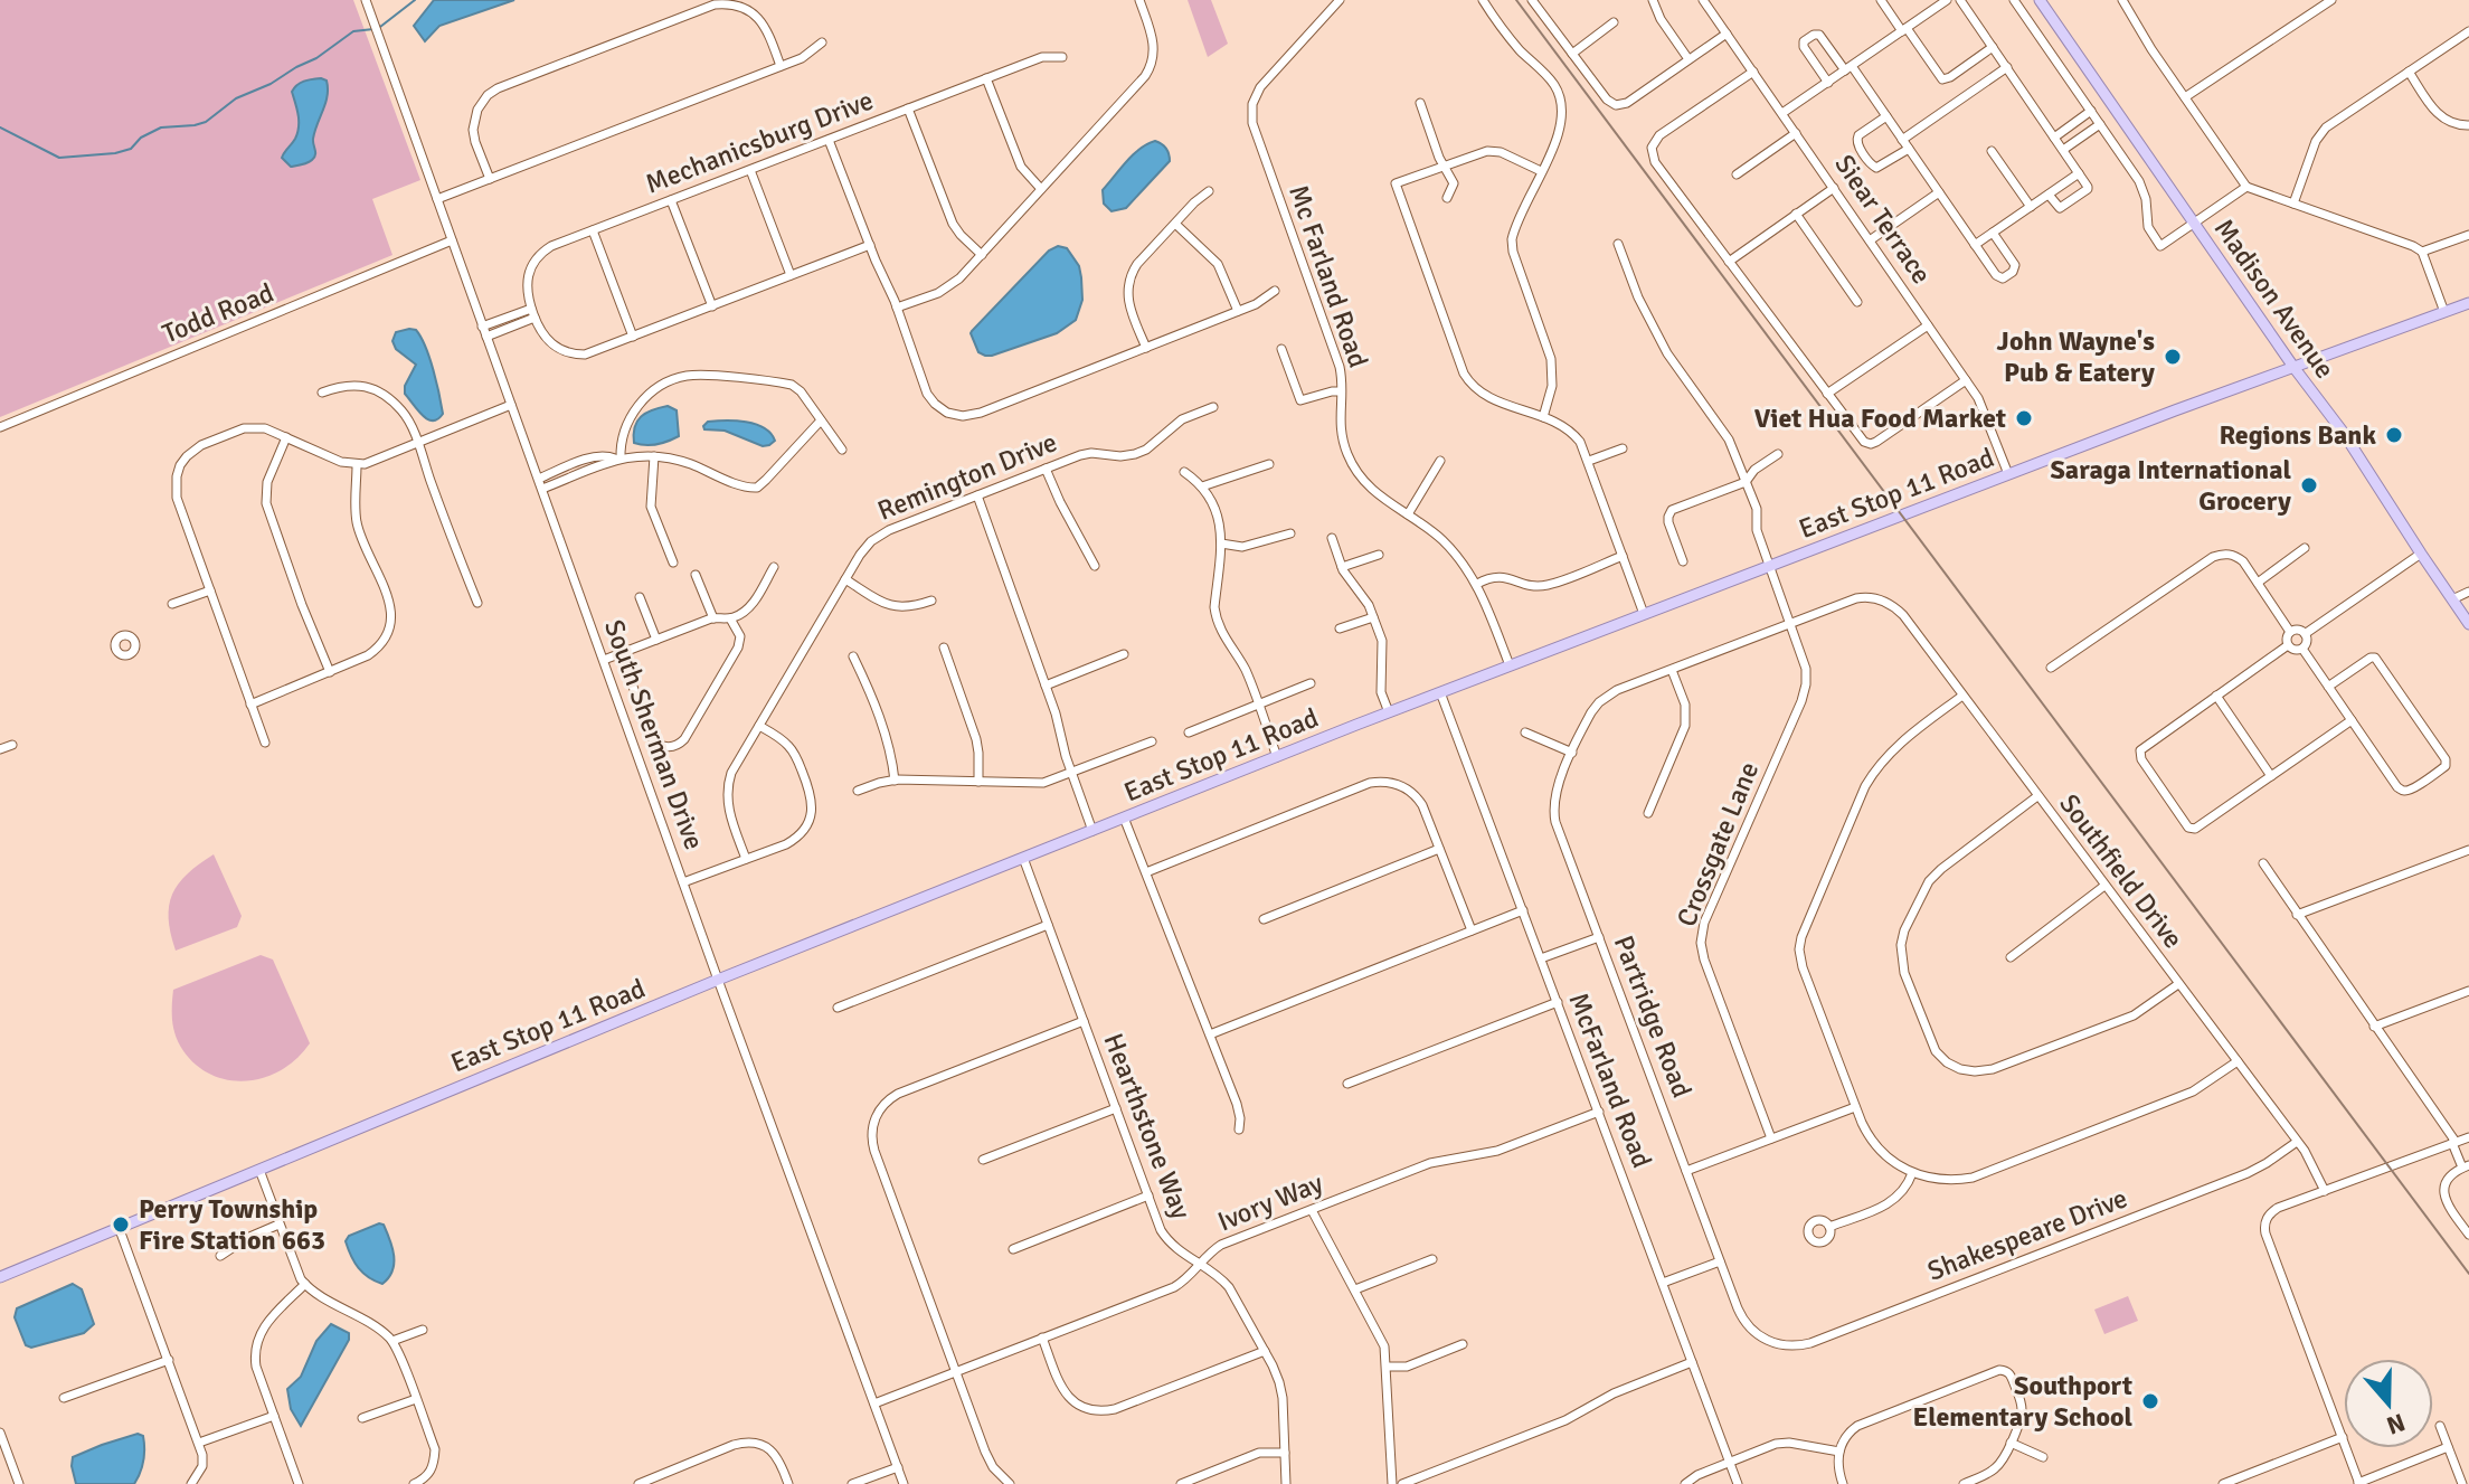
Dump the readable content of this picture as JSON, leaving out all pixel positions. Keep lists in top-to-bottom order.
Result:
{
  "streets": {
    "main road": ["Madison Avenue", "East Stop 11 Road"],
    "street": [
      "Mechanicsburg Drive",
      "Siear Terrace",
      "Mc Farland Road",
      "Todd Road",
      "Remington Drive",
      "South Sherman Drive",
      "Crossgate Lane",
      "Southfield Drive",
      "Partridge Road",
      "McFarland Road",
      "Hearthstone Way",
      "Ivory Way",
      "Shakespeare Drive"
    ]
  },
  "crossings": [
    ["Siear Terrace", "East Stop 11 Road"],
    ["Mc Farland Road", "East Stop 11 Road"],
    ["Madison Avenue", "East Stop 11 Road"],
    ["Todd Road", "South Sherman Drive"],
    ["East Stop 11 Road", "South Sherman Drive"],
    ["East Stop 11 Road", "Crossgate Lane"],
    ["East Stop 11 Road", "McFarland Road"],
    ["East Stop 11 Road", "Hearthstone Way"],
    ["South Sherman Drive", "Ivory Way"],
    ["Crossgate Lane", "Southfield Drive"],
    ["Southfield Drive", "Shakespeare Drive"],
    ["Partridge Road", "Shakespeare Drive"],
    ["McFarland Road", "Ivory Way"],
    ["Hearthstone Way", "Ivory Way"]
  ],
  "places": [
    "John Wayne's Pub & Eatery",
    "Viet Hua Food Market",
    "Regions Bank",
    "Saraga International Grocery",
    "Perry Township Fire Station 663",
    "Southport Elementary School"
  ],
  "north": "bottom"
}
